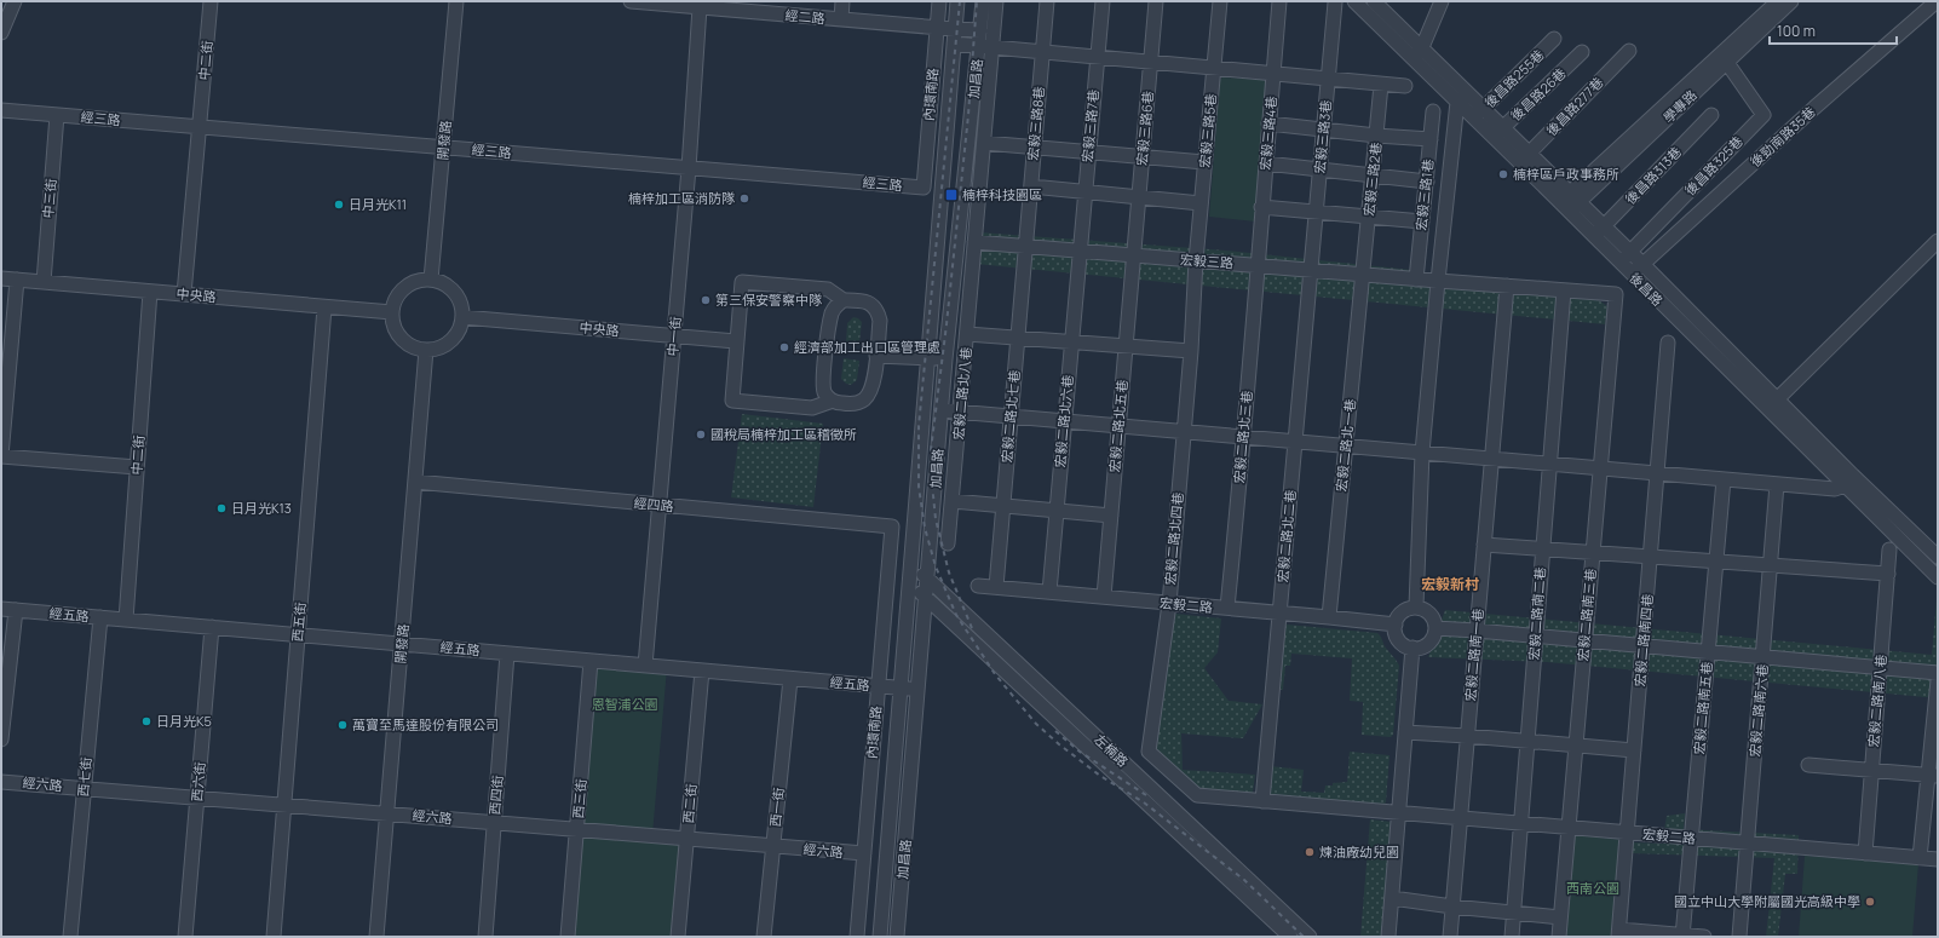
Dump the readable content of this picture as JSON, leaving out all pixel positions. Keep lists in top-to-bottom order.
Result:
{
  "streets": {
    "street": [
      "經二路",
      "中二街",
      "加昌路",
      "後昌路255巷",
      "內環南路",
      "後昌路26巷",
      "後昌路277巷",
      "學專路",
      "經三路",
      "宏毅三路8巷",
      "宏毅三路7巷",
      "宏毅三路6巷",
      "宏毅三路5巷",
      "宏毅三路4巷",
      "宏毅三路3巷",
      "後勁南路35巷",
      "開發路",
      "後昌路325巷",
      "後昌路313巷",
      "宏毅三路2巷",
      "宏毅三路1巷",
      "中三街",
      "宏毅三路",
      "後昌路",
      "中央路",
      "中一街",
      "宏毅二路北八巷",
      "宏毅二路北七巷",
      "宏毅二路北六巷",
      "宏毅二路北五巷",
      "宏毅二路北三巷",
      "宏毅二路北一巷",
      "經四路",
      "宏毅二路北二巷",
      "宏毅二路北四巷",
      "宏毅二路",
      "宏毅二路南二巷",
      "經五路",
      "宏毅二路南三巷",
      "西五街",
      "宏毅二路南四巷",
      "宏毅二路南一巷",
      "宏毅二路南八巷",
      "宏毅二路南五巷",
      "宏毅二路南六巷",
      "左楠路",
      "西七街",
      "西六街",
      "經六路",
      "西四街",
      "西三街",
      "西二街",
      "西一街"
    ]
  },
  "crossings": [
    ["經二路", "加昌路"],
    ["經二路", "內環南路"],
    ["經二路", "中一街"],
    ["中二街", "經三路"],
    ["中二街", "中央路"],
    ["中二街", "經五路"],
    ["加昌路", "宏毅二路北八巷"],
    ["加昌路", "經五路"],
    ["加昌路", "左楠路"],
    ["後昌路255巷", "後昌路"],
    ["內環南路", "經三路"],
    ["內環南路", "經四路"],
    ["內環南路", "經五路"],
    ["內環南路", "經六路"],
    ["後昌路26巷", "後昌路"],
    ["後昌路277巷", "後昌路"],
    ["學專路", "後昌路325巷"],
    ["學專路", "後昌路"],
    ["經三路", "開發路"],
    ["經三路", "中三街"],
    ["經三路", "中一街"],
    ["宏毅三路8巷", "宏毅三路"],
    ["宏毅三路8巷", "宏毅二路北七巷"],
    ["宏毅三路7巷", "宏毅三路"],
    ["宏毅三路7巷", "宏毅二路北六巷"],
    ["宏毅三路6巷", "宏毅三路"],
    ["宏毅三路6巷", "宏毅二路北五巷"],
    ["宏毅三路5巷", "宏毅三路"],
    ["宏毅三路5巷", "宏毅二路北四巷"],
    ["宏毅三路4巷", "宏毅三路"],
    ["宏毅三路4巷", "宏毅二路北三巷"],
    ["宏毅三路3巷", "宏毅三路"],
    ["宏毅三路3巷", "宏毅二路北二巷"],
    ["後勁南路35巷", "後昌路"],
    ["開發路", "中央路"],
    ["開發路", "經四路"],
    ["開發路", "經五路"],
    ["開發路", "經六路"],
    ["後昌路325巷", "後昌路"],
    ["後昌路313巷", "後昌路"],
    ["宏毅三路2巷", "宏毅三路"],
    ["宏毅三路2巷", "宏毅二路北一巷"],
    ["宏毅三路1巷", "宏毅三路"],
    ["中三街", "中央路"],
    ["宏毅三路", "宏毅二路北八巷"],
    ["宏毅三路", "宏毅二路北七巷"],
    ["宏毅三路", "宏毅二路北六巷"],
    ["宏毅三路", "宏毅二路北五巷"],
    ["宏毅三路", "宏毅二路北三巷"],
    ["宏毅三路", "宏毅二路北一巷"],
    ["宏毅三路", "宏毅二路北二巷"],
    ["宏毅三路", "宏毅二路北四巷"],
    ["宏毅三路", "宏毅二路南二巷"],
    ["宏毅三路", "宏毅二路南三巷"],
    ["宏毅三路", "宏毅二路南一巷"],
    ["中央路", "中一街"],
    ["中央路", "西五街"],
    ["中一街", "經四路"],
    ["中一街", "經五路"],
    ["宏毅二路北七巷", "宏毅二路"],
    ["宏毅二路北六巷", "宏毅二路"],
    ["宏毅二路北五巷", "宏毅二路"],
    ["宏毅二路北三巷", "宏毅二路"],
    ["宏毅二路北一巷", "宏毅二路"],
    ["宏毅二路北二巷", "宏毅二路"],
    ["宏毅二路北四巷", "宏毅二路"],
    ["宏毅二路", "宏毅二路南二巷"],
    ["宏毅二路", "宏毅二路南三巷"],
    ["宏毅二路", "宏毅二路南四巷"],
    ["宏毅二路", "宏毅二路南一巷"],
    ["宏毅二路", "宏毅二路南八巷"],
    ["宏毅二路", "宏毅二路南五巷"],
    ["宏毅二路", "宏毅二路南六巷"],
    ["經五路", "西五街"],
    ["經五路", "西七街"],
    ["經五路", "西六街"],
    ["經五路", "西四街"],
    ["經五路", "西三街"],
    ["經五路", "西二街"],
    ["經五路", "西一街"],
    ["西五街", "經六路"],
    ["西七街", "經六路"],
    ["西六街", "經六路"],
    ["經六路", "西四街"],
    ["經六路", "西三街"],
    ["經六路", "西二街"],
    ["經六路", "西一街"]
  ],
  "districts": ["宏毅新村"],
  "parks": ["恩智浦公園", "西南公園"],
  "places": {
    "other": [
      "楠梓區戶政事務所",
      "楠梓加工區消防隊",
      "日月光K11",
      "第三保安警察中隊",
      "經濟部加工出口區管理處",
      "國稅局楠梓加工區稽徵所",
      "日月光K13",
      "日月光K5",
      "萬寶至馬達股份有限公司",
      "煉油廠幼兒園",
      "國立中山大學附屬國光高級中學"
    ],
    "transit": ["楠梓科技園區"]
  },
  "scale_bar": "100 m"
}
